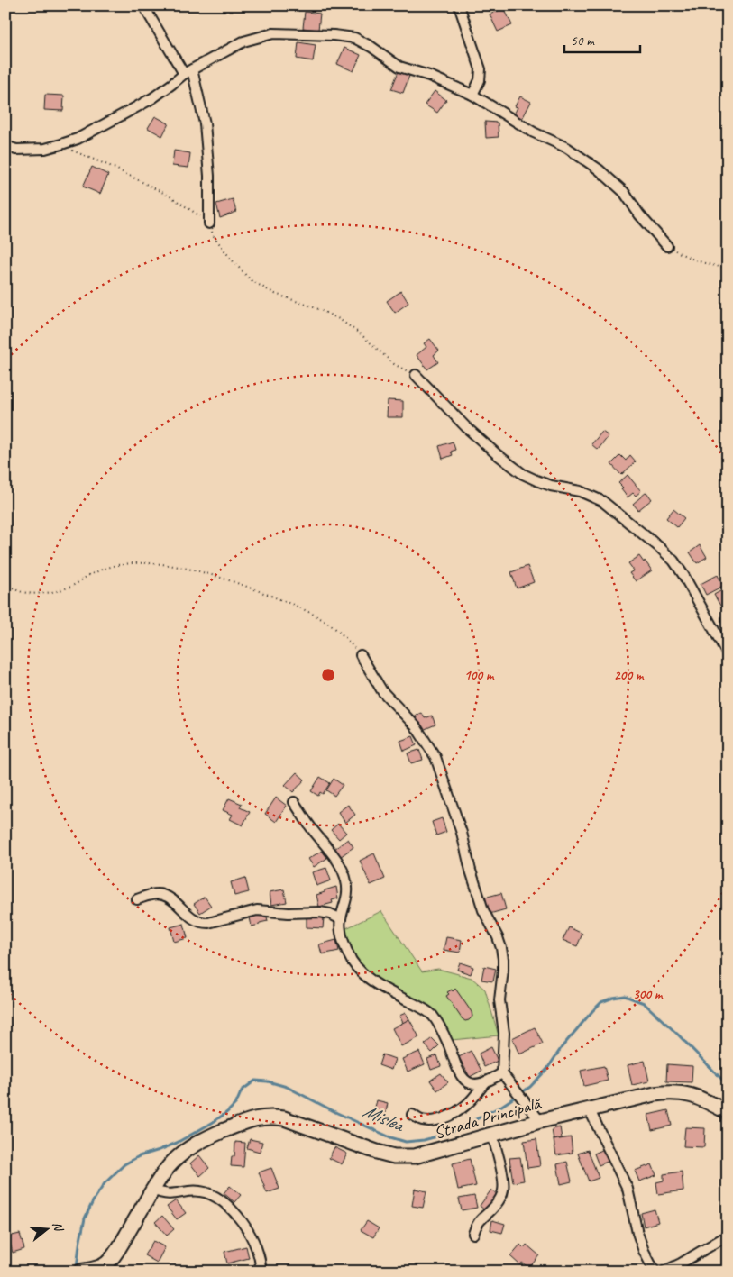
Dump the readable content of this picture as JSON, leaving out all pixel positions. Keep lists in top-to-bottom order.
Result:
{
  "streets": {
    "main road": ["Strada Principală"]
  },
  "water": ["Mislea"],
  "scale_bar": "50 m",
  "north": "right",
  "rings": ["100 m", "200 m", "300 m"]
}
